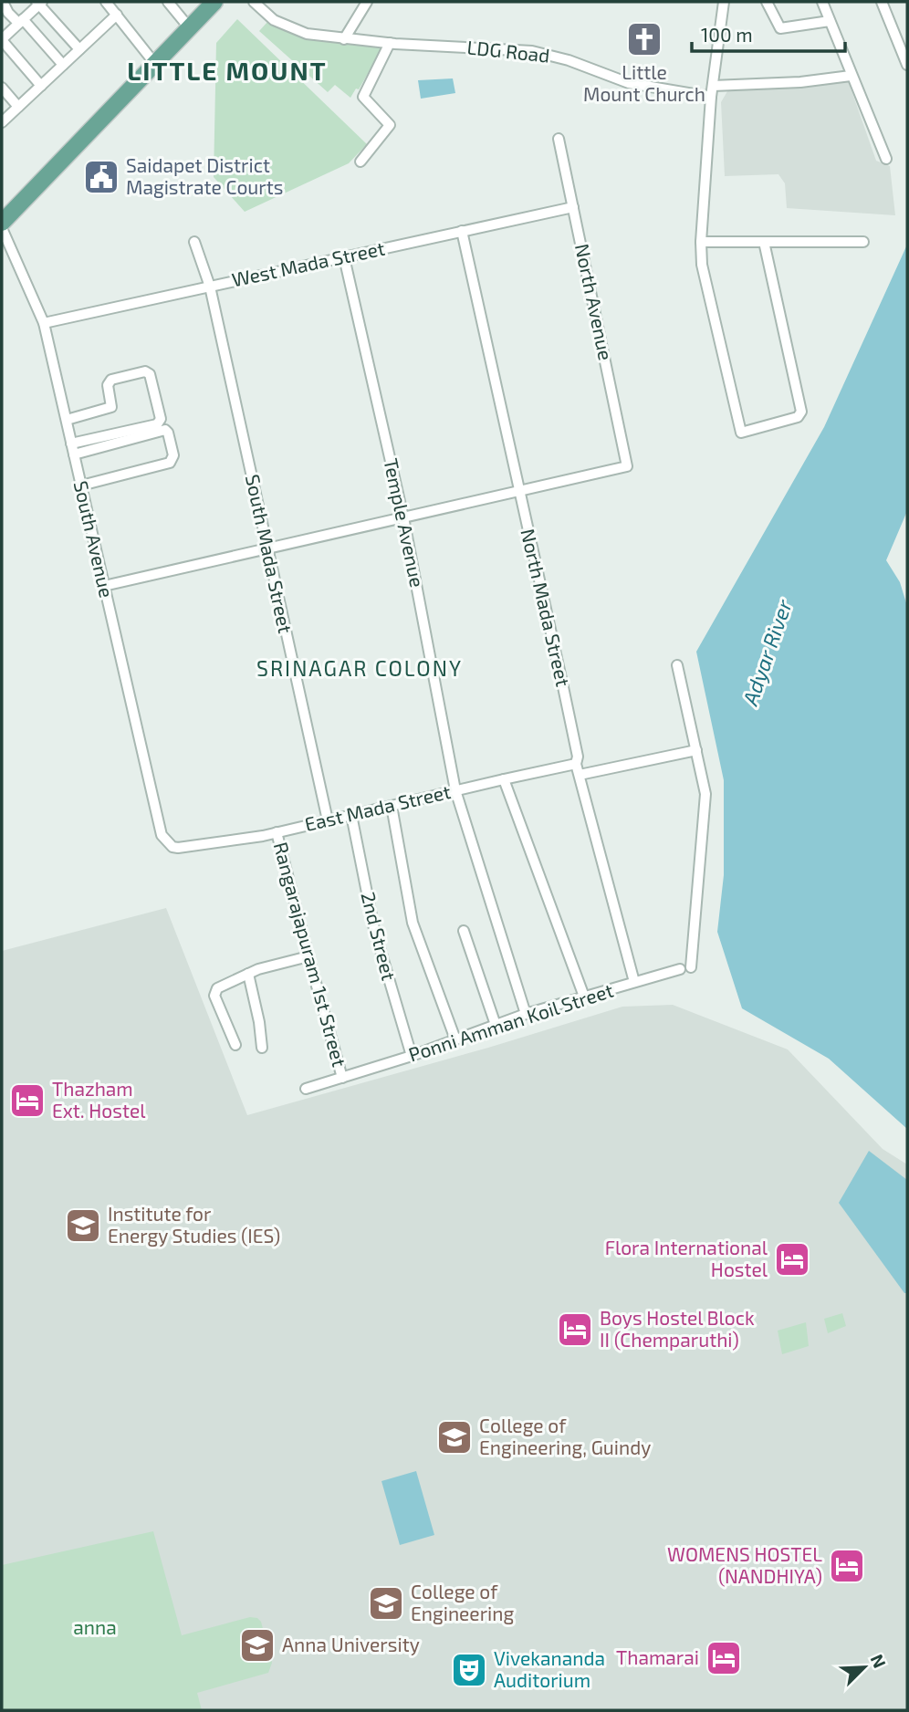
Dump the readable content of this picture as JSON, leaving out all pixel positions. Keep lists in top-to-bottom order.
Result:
{
  "streets": {
    "street": [
      "LDG Road",
      "West Mada Street",
      "North Avenue",
      "Temple Avenue",
      "South Avenue",
      "South Mada Street",
      "North Mada Street",
      "East Mada Street",
      "2nd Street",
      "Rangarajapuram 1st Street",
      "Ponni Amman Koil Street"
    ]
  },
  "crossings": [
    ["West Mada Street", "North Avenue"],
    ["West Mada Street", "Temple Avenue"],
    ["West Mada Street", "South Avenue"],
    ["West Mada Street", "South Mada Street"],
    ["West Mada Street", "North Mada Street"],
    ["North Avenue", "North Mada Street"],
    ["Temple Avenue", "East Mada Street"],
    ["Temple Avenue", "Ponni Amman Koil Street"],
    ["South Avenue", "East Mada Street"],
    ["South Mada Street", "East Mada Street"],
    ["North Mada Street", "East Mada Street"],
    ["North Mada Street", "Ponni Amman Koil Street"],
    ["East Mada Street", "2nd Street"],
    ["East Mada Street", "Rangarajapuram 1st Street"],
    ["2nd Street", "Ponni Amman Koil Street"],
    ["Rangarajapuram 1st Street", "Ponni Amman Koil Street"]
  ],
  "districts": ["LITTLE MOUNT", "SRINAGAR COLONY"],
  "water": ["Adyar River"],
  "parks": ["anna"],
  "places": {
    "church": ["Little Mount Church"],
    "public building": ["Saidapet District Magistrate Courts"],
    "hotel": [
      "Thazham Ext. Hostel",
      "Flora International Hostel",
      "Boys Hostel Block II (Chemparuthi)",
      "WOMENS HOSTEL (NANDHIYA)",
      "Thamarai"
    ],
    "school or university": [
      "Institute for Energy Studies (IES)",
      "College of Engineering, Guindy",
      "College of Engineering",
      "Anna University"
    ],
    "theatre": ["Vivekananda Auditorium"]
  },
  "scale_bar": "100 m",
  "north": "top right"
}
